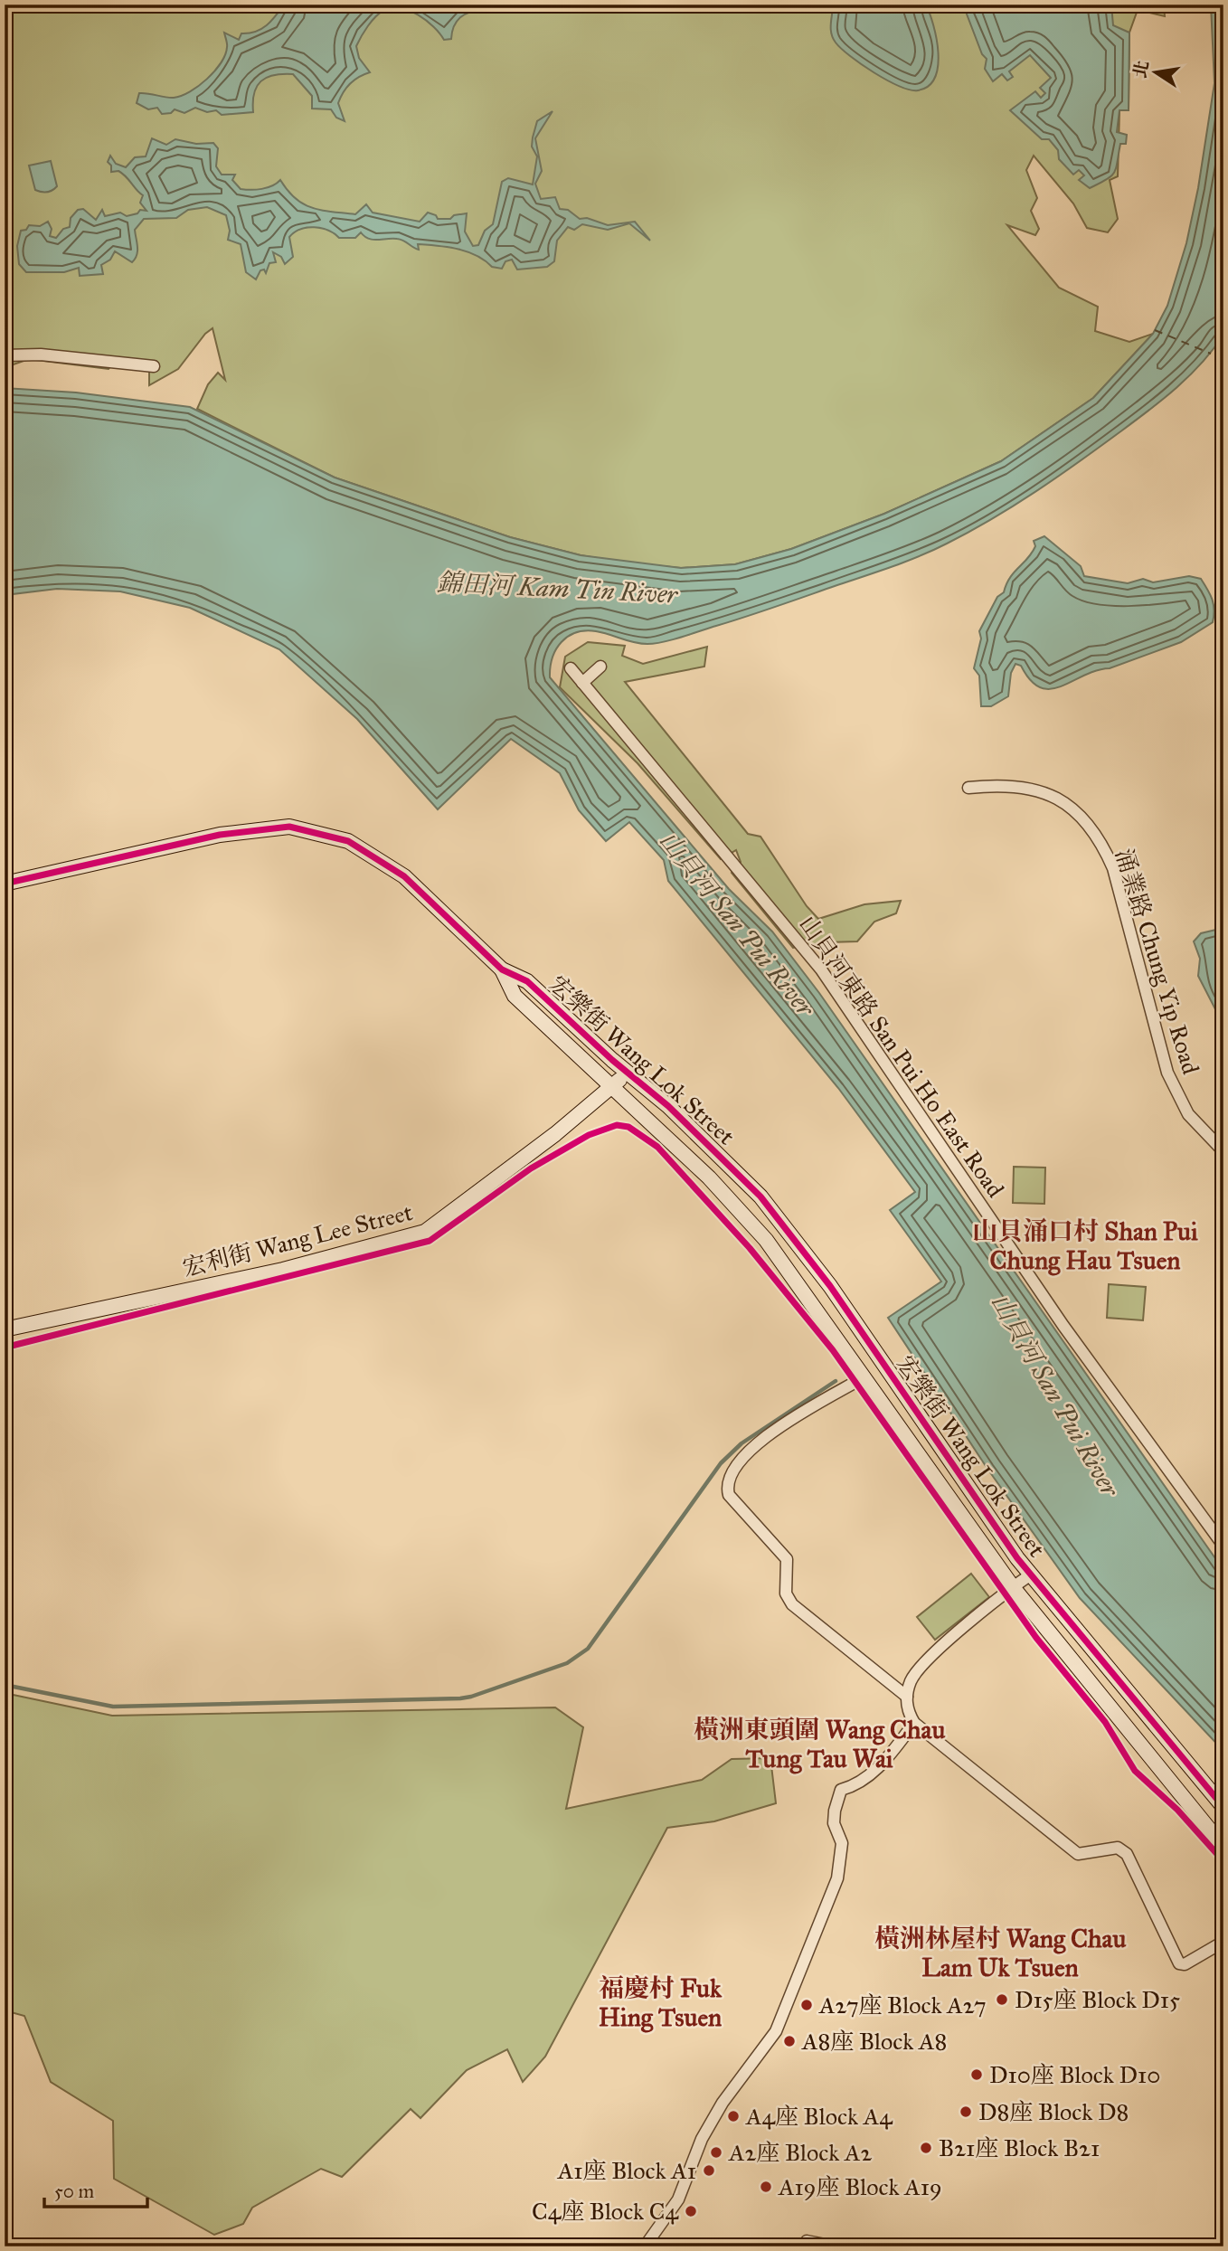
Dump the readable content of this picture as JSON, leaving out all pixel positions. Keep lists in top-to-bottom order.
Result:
{
  "streets": {
    "street": [
      "涌業路 Chung Yip Road",
      "山貝河東路 San Pui Ho East Road",
      "宏樂街 Wang Lok Street",
      "宏利街 Wang Lee Street"
    ]
  },
  "crossings": [
    ["宏樂街 Wang Lok Street", "宏利街 Wang Lee Street"]
  ],
  "districts": [
    "山貝涌口村 Shan Pui Chung Hau Tsuen",
    "橫洲東頭圍 Wang Chau Tung Tau Wai",
    "橫洲林屋村 Wang Chau Lam Uk Tsuen",
    "福慶村 Fuk Hing Tsuen"
  ],
  "water": ["錦田河 Kam Tin River", "山貝河 San Pui River"],
  "places": [
    "D15座 Block D15",
    "A27座 Block A27",
    "A8座 Block A8",
    "D10座 Block D10",
    "D8座 Block D8",
    "A4座 Block A4",
    "B21座 Block B21",
    "A2座 Block A2",
    "A1座 Block A1",
    "A19座 Block A19",
    "C4座 Block C4"
  ],
  "scale_bar": "50 m",
  "north": "left"
}
